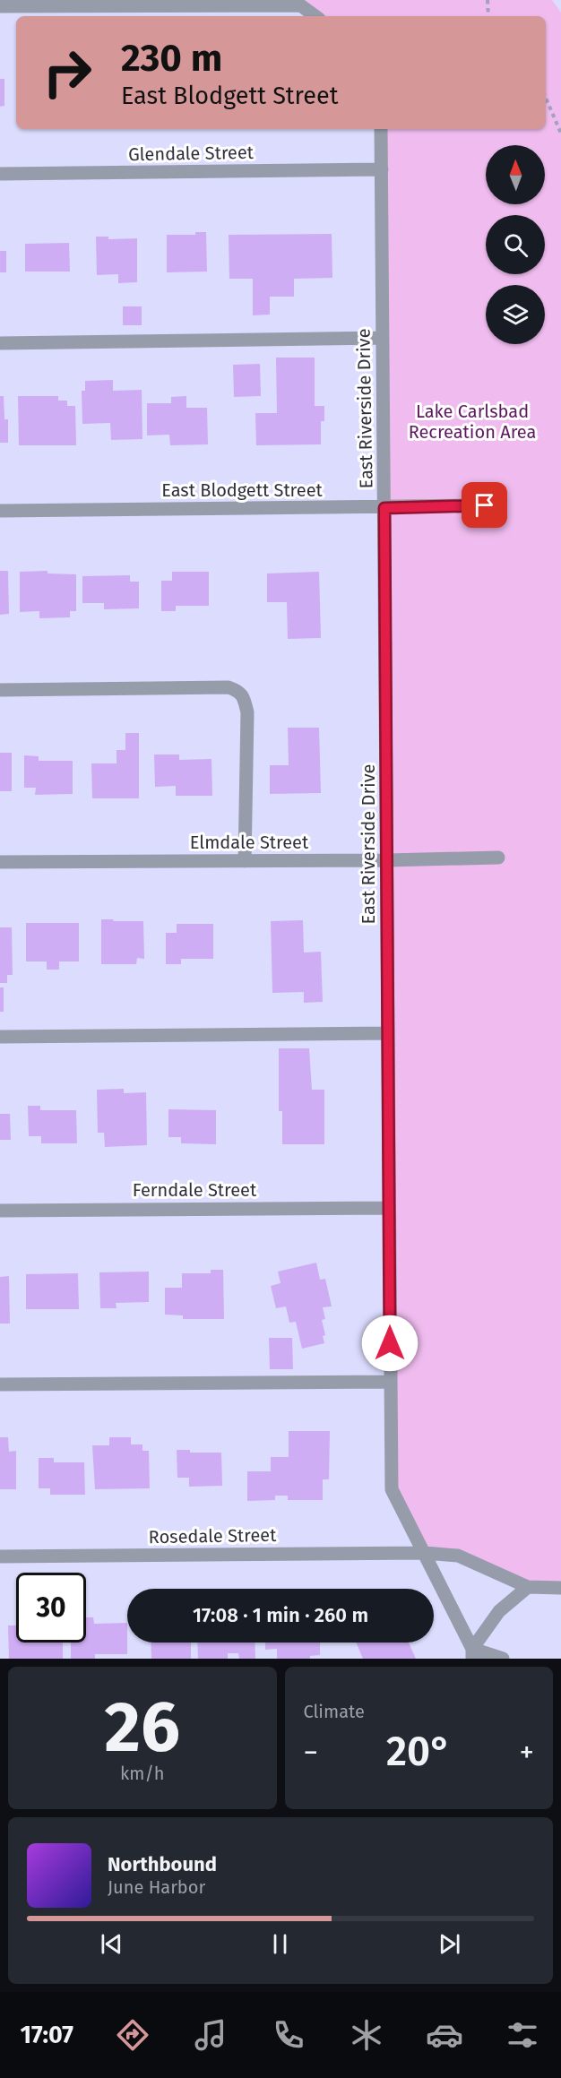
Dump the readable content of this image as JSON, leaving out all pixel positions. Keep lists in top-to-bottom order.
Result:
{
  "streets": {
    "street": [
      "Glendale Street",
      "East Riverside Drive",
      "East Blodgett Street",
      "Elmdale Street",
      "Ferndale Street",
      "Rosedale Street"
    ]
  },
  "crossings": [
    ["Glendale Street", "East Riverside Drive"],
    ["East Riverside Drive", "East Blodgett Street"],
    ["East Riverside Drive", "Elmdale Street"],
    ["East Riverside Drive", "Ferndale Street"],
    ["East Riverside Drive", "Rosedale Street"]
  ],
  "parks": ["Lake Carlsbad Recreation Area"],
  "north": "top",
  "page": {
    "turn": ["230 m", "East Blodgett Street"],
    "limit": "30",
    "trip": "17:08 · 1 min · 260 m",
    "tile": [
      ["26", "km/h"],
      "Climate"
    ],
    "heat": ["−", "20°", "+"],
    "song": ["Northbound", "June Harbor"],
    "tabs": "17:07"
  }
}
